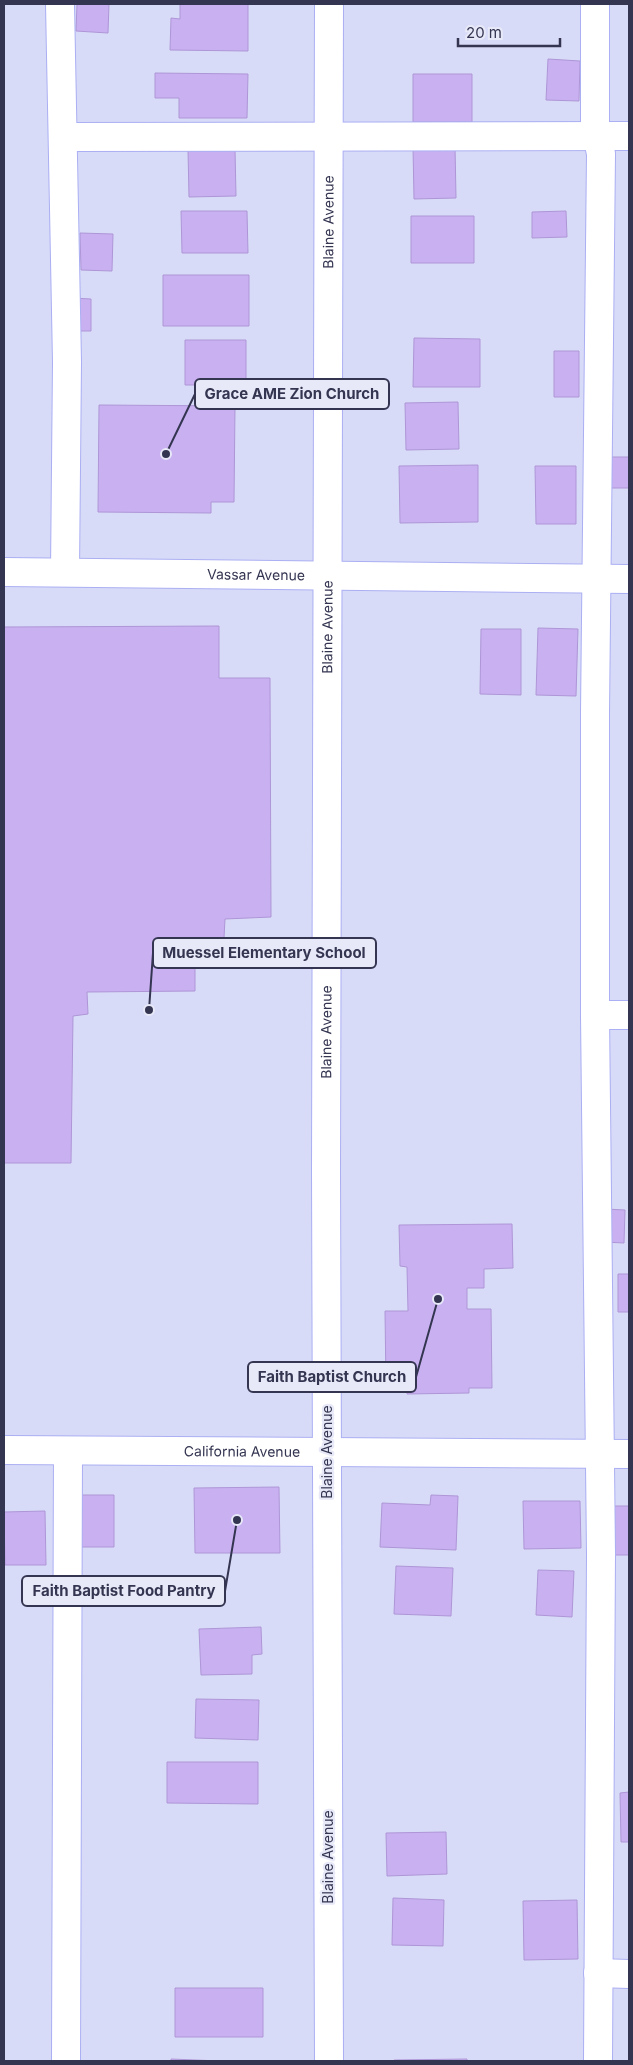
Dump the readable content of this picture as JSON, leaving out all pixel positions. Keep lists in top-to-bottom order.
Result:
{
  "streets": {
    "street": ["Blaine Avenue", "Vassar Avenue", "California Avenue"]
  },
  "crossings": [
    ["Blaine Avenue", "Vassar Avenue"],
    ["Blaine Avenue", "California Avenue"]
  ],
  "places": [
    "Grace AME Zion Church",
    "Muessel Elementary School",
    "Faith Baptist Church",
    "Faith Baptist Food Pantry"
  ],
  "scale_bar": "20 m"
}
